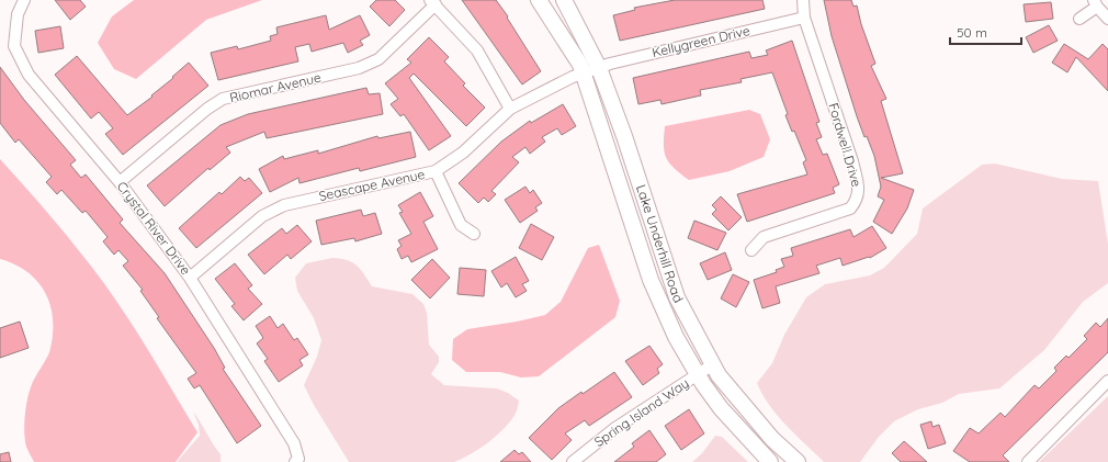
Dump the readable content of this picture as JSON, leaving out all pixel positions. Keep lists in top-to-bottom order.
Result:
{
  "streets": {
    "street": [
      "Kellygreen Drive",
      "Riomar Avenue",
      "Fordwell Drive",
      "Seascape Avenue",
      "Crystal River Drive",
      "Lake Underhill Road",
      "Spring Island Way"
    ]
  },
  "crossings": [
    ["Kellygreen Drive", "Fordwell Drive"],
    ["Kellygreen Drive", "Seascape Avenue"],
    ["Kellygreen Drive", "Lake Underhill Road"],
    ["Riomar Avenue", "Crystal River Drive"],
    ["Seascape Avenue", "Crystal River Drive"],
    ["Seascape Avenue", "Lake Underhill Road"],
    ["Lake Underhill Road", "Spring Island Way"]
  ],
  "scale_bar": "50 m"
}
